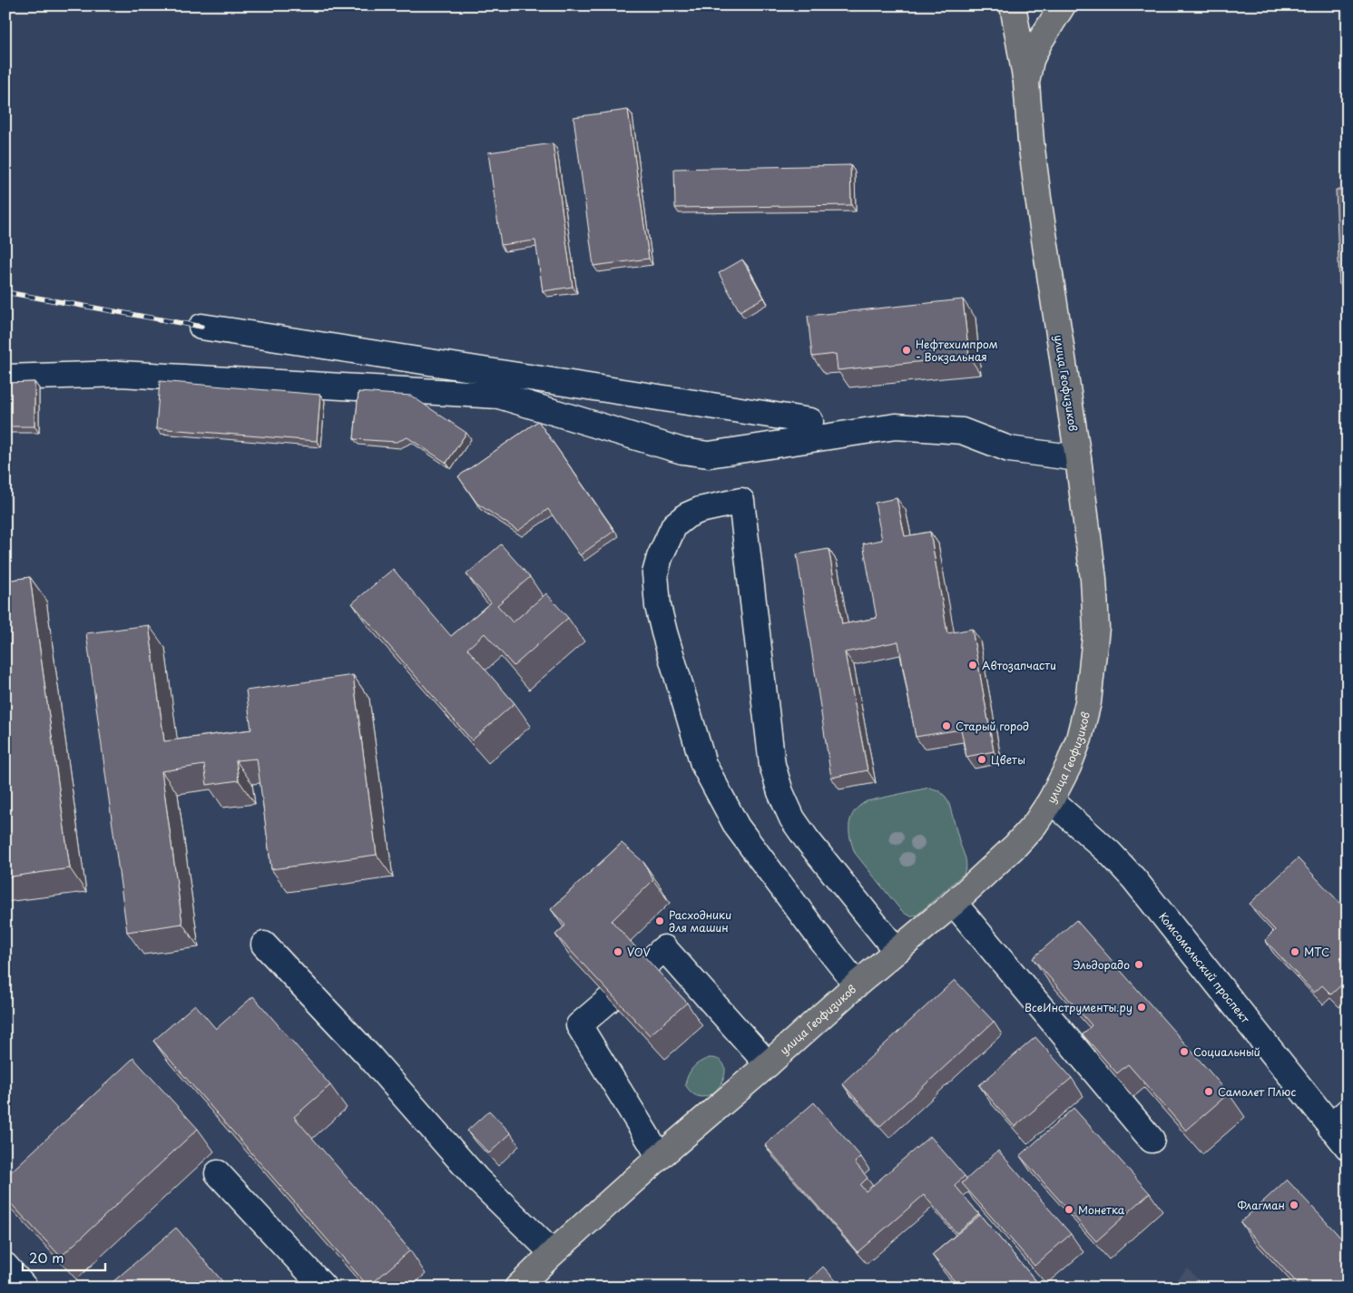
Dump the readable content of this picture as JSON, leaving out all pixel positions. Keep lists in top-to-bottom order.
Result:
{
  "streets": {
    "main road": ["улица Геофизиков"],
    "street": ["Комсомольский проспект"]
  },
  "crossings": [
    ["улица Геофизиков", "Комсомольский проспект"]
  ],
  "places": [
    "Нефтехимпром - Вокзальная",
    "Автозапчасти",
    "Старый город",
    "Цветы",
    "Расходники для машин",
    "VOV",
    "МТС",
    "Эльдорадо",
    "ВсеИнструменты.ру",
    "Социальный",
    "Самолет Плюс",
    "Флагман",
    "Монетка"
  ],
  "scale_bar": "20 m"
}
